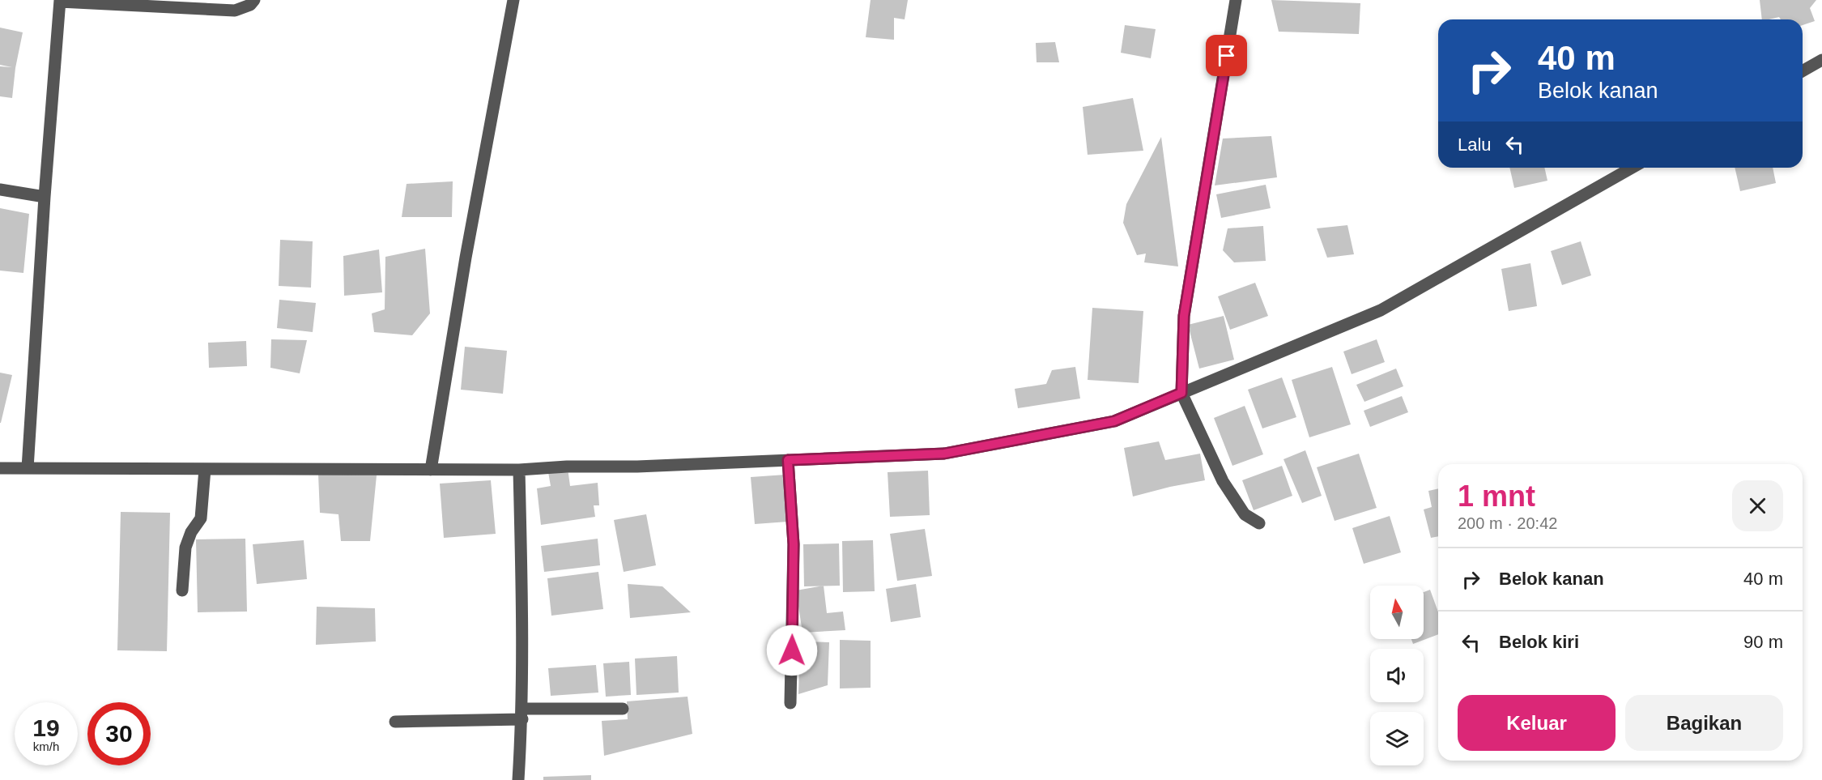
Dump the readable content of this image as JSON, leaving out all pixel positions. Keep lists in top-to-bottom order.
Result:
{
  "north": "top",
  "page": {
    "turn": ["40 m", "Belok kanan"],
    "then": "Lalu",
    "heading": ["1 mnt", "200 m · 20:42"],
    "list": [
      {
        "name": "Belok kanan",
        "value": "40 m"
      },
      {
        "name": "Belok kiri",
        "value": "90 m"
      }
    ],
    "buttons": ["Keluar", "Bagikan"],
    "speed": "19 km/h",
    "limit": "30"
  }
}
